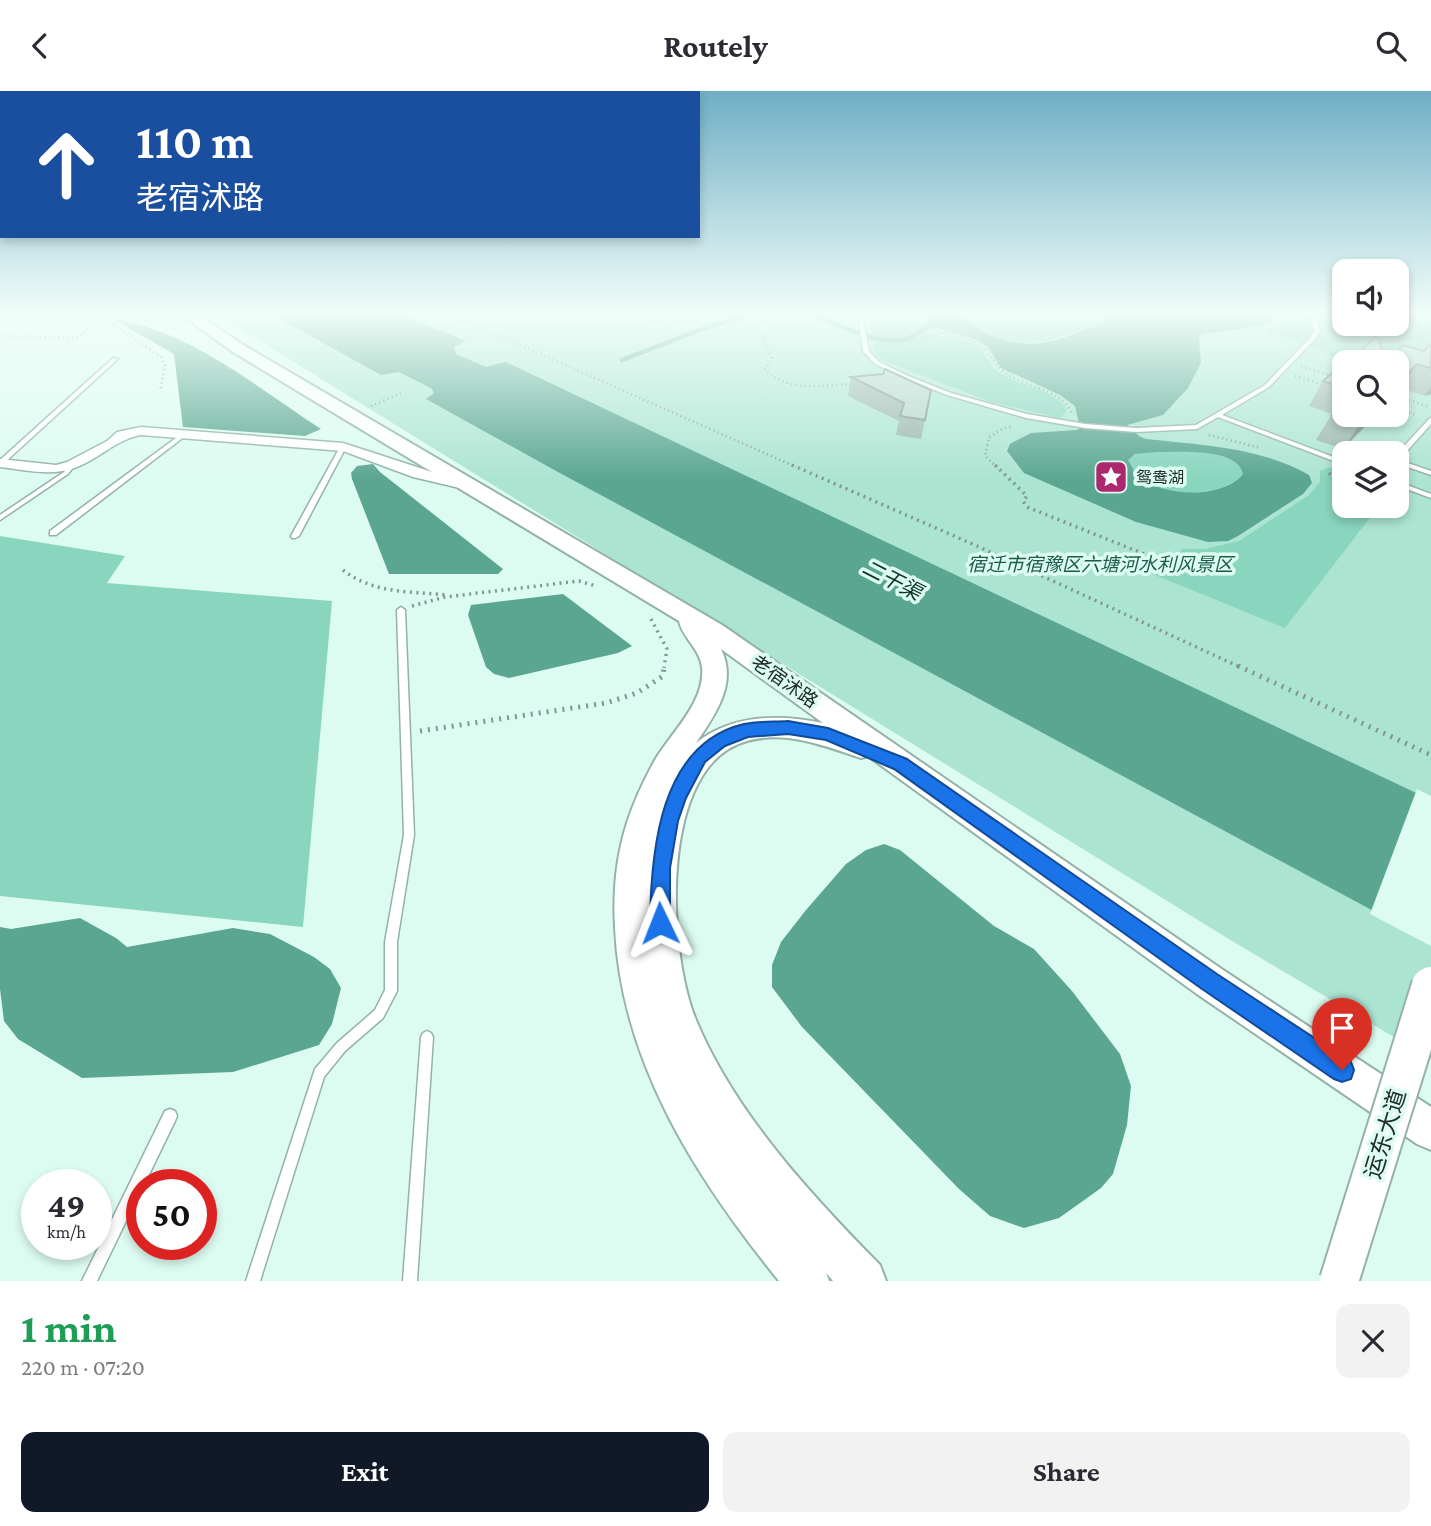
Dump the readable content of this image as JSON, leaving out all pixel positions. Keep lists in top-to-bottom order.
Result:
{
  "streets": {
    "main road": ["老宿沭路", "运东大道"]
  },
  "water": ["二干渠"],
  "parks": ["宿迁市宿豫区六塘河水利风景区"],
  "places": {
    "place": ["鸳鸯湖"]
  },
  "page": {
    "header": "Routely",
    "turn": ["110 m", "老宿沭路"],
    "speed": "49 km/h",
    "limit": "50",
    "heading": ["1 min", "220 m · 07:20"],
    "buttons": ["Exit", "Share"]
  }
}
